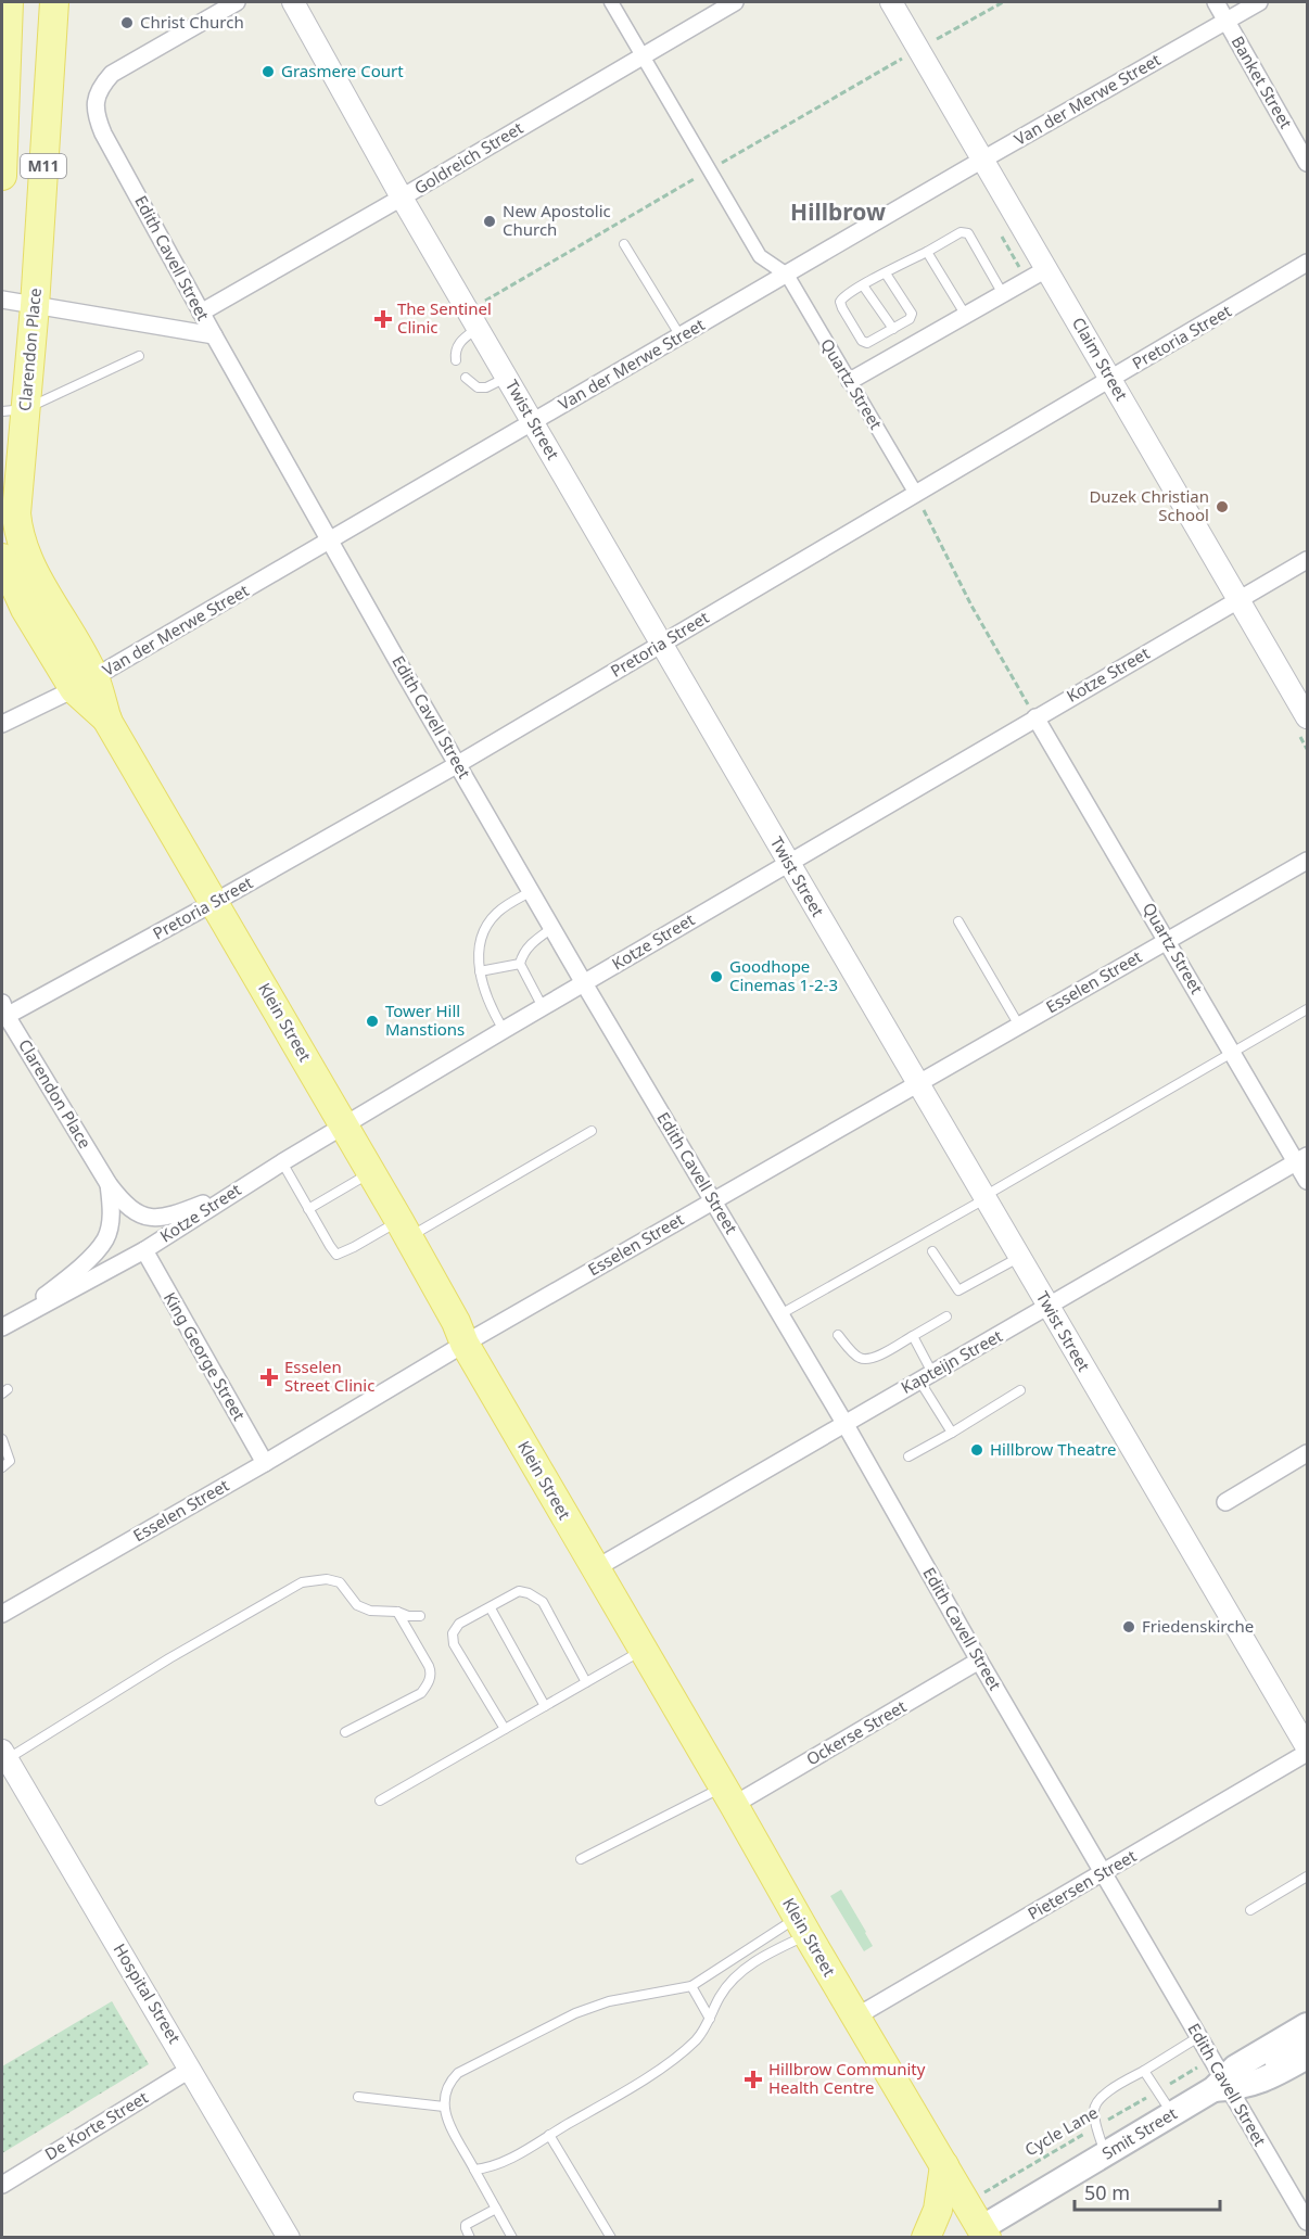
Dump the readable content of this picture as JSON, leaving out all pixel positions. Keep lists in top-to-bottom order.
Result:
{
  "streets": {
    "main road": [
      "M11",
      "Clarendon Place",
      "Klein Street",
      "Smit Street"
    ],
    "street": [
      "Banket Street",
      "Van der Merwe Street",
      "Goldreich Street",
      "Edith Cavell Street",
      "Pretoria Street",
      "Claim Street",
      "Quartz Street",
      "Twist Street",
      "Kotze Street",
      "Esselen Street",
      "King George Street",
      "Kapteijn Street",
      "Ockerse Street",
      "Pietersen Street",
      "Hospital Street",
      "De Korte Street"
    ],
    "path": ["Cycle Lane"]
  },
  "crossings": [
    ["Banket Street", "Van der Merwe Street"],
    ["Van der Merwe Street", "Edith Cavell Street"],
    ["Van der Merwe Street", "Clarendon Place"],
    ["Van der Merwe Street", "Claim Street"],
    ["Van der Merwe Street", "Quartz Street"],
    ["Van der Merwe Street", "Twist Street"],
    ["Van der Merwe Street", "Klein Street"],
    ["Goldreich Street", "Edith Cavell Street"],
    ["Goldreich Street", "Twist Street"],
    ["Edith Cavell Street", "Pretoria Street"],
    ["Edith Cavell Street", "Kotze Street"],
    ["Edith Cavell Street", "Esselen Street"],
    ["Edith Cavell Street", "Kapteijn Street"],
    ["Edith Cavell Street", "Ockerse Street"],
    ["Edith Cavell Street", "Pietersen Street"],
    ["Edith Cavell Street", "Smit Street"],
    ["Pretoria Street", "Clarendon Place"],
    ["Pretoria Street", "Claim Street"],
    ["Pretoria Street", "Quartz Street"],
    ["Pretoria Street", "Twist Street"],
    ["Pretoria Street", "Klein Street"],
    ["Clarendon Place", "Kotze Street"],
    ["Clarendon Place", "Klein Street"],
    ["Claim Street", "Kotze Street"],
    ["Quartz Street", "Kotze Street"],
    ["Quartz Street", "Esselen Street"],
    ["Quartz Street", "Kapteijn Street"],
    ["Twist Street", "Kotze Street"],
    ["Twist Street", "Esselen Street"],
    ["Twist Street", "Kapteijn Street"],
    ["Kotze Street", "Klein Street"],
    ["Kotze Street", "King George Street"],
    ["Esselen Street", "Klein Street"],
    ["Esselen Street", "King George Street"],
    ["Klein Street", "Kapteijn Street"],
    ["Klein Street", "Ockerse Street"],
    ["Klein Street", "Pietersen Street"],
    ["Klein Street", "Cycle Lane"],
    ["Klein Street", "Smit Street"],
    ["Hospital Street", "De Korte Street"]
  ],
  "districts": ["Hillbrow"],
  "places": {
    "other": [
      "Christ Church",
      "Grasmere Court",
      "New Apostolic Church",
      "Duzek Christian School",
      "Goodhope Cinemas 1-2-3",
      "Tower Hill Manstions",
      "Hillbrow Theatre",
      "Friedenskirche"
    ],
    "health": ["The Sentinel Clinic", "Esselen Street Clinic", "Hillbrow Community Health Centre"]
  },
  "scale_bar": "50 m"
}
